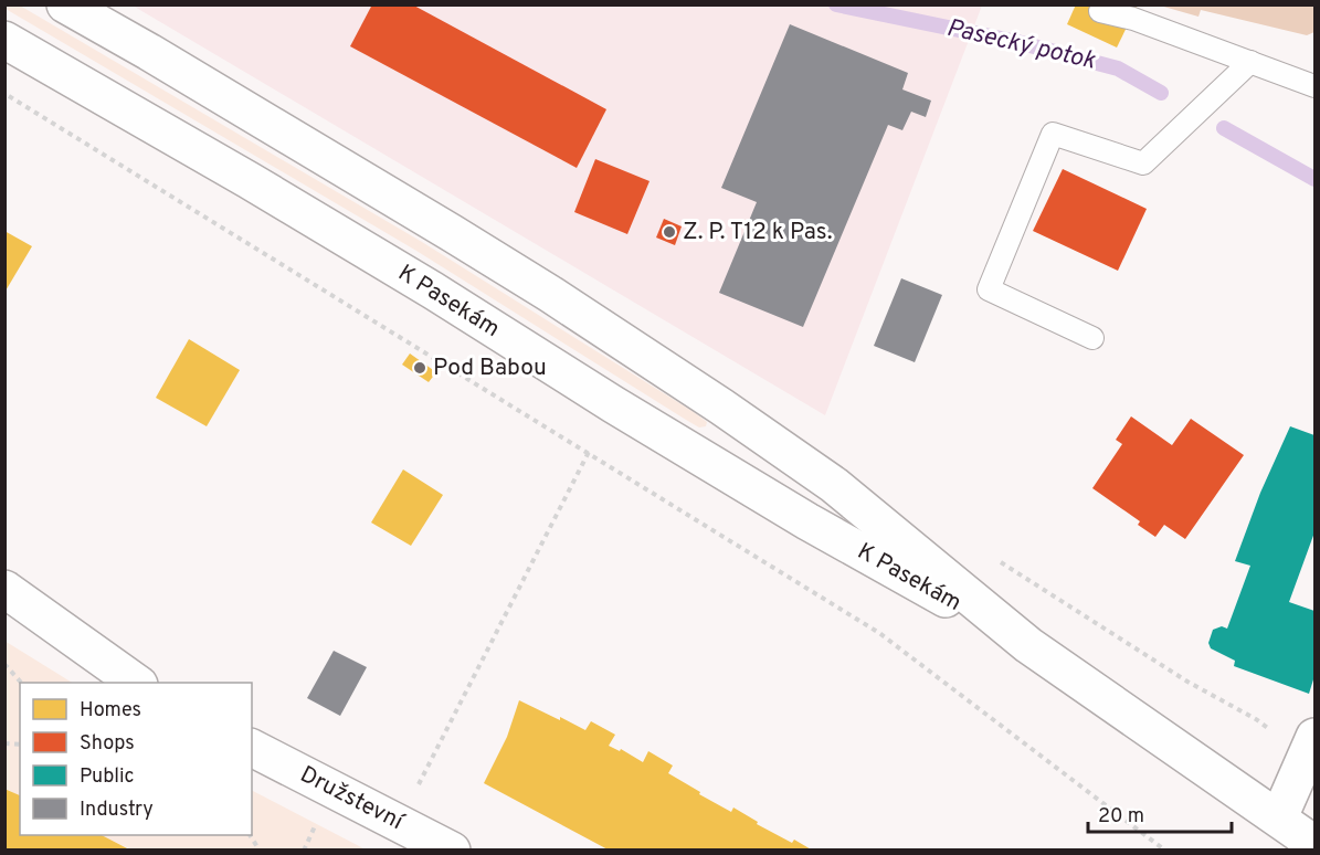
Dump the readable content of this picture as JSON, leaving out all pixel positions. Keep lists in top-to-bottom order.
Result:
{
  "streets": {
    "street": ["K Pasekám", "Družstevní"]
  },
  "water": ["Pasecký potok"],
  "places": ["Z. P. T12 k Pas.", "Pod Babou"],
  "legend": [
    "Homes",
    "Shops",
    "Public",
    "Industry"
  ],
  "scale_bar": "20 m"
}
